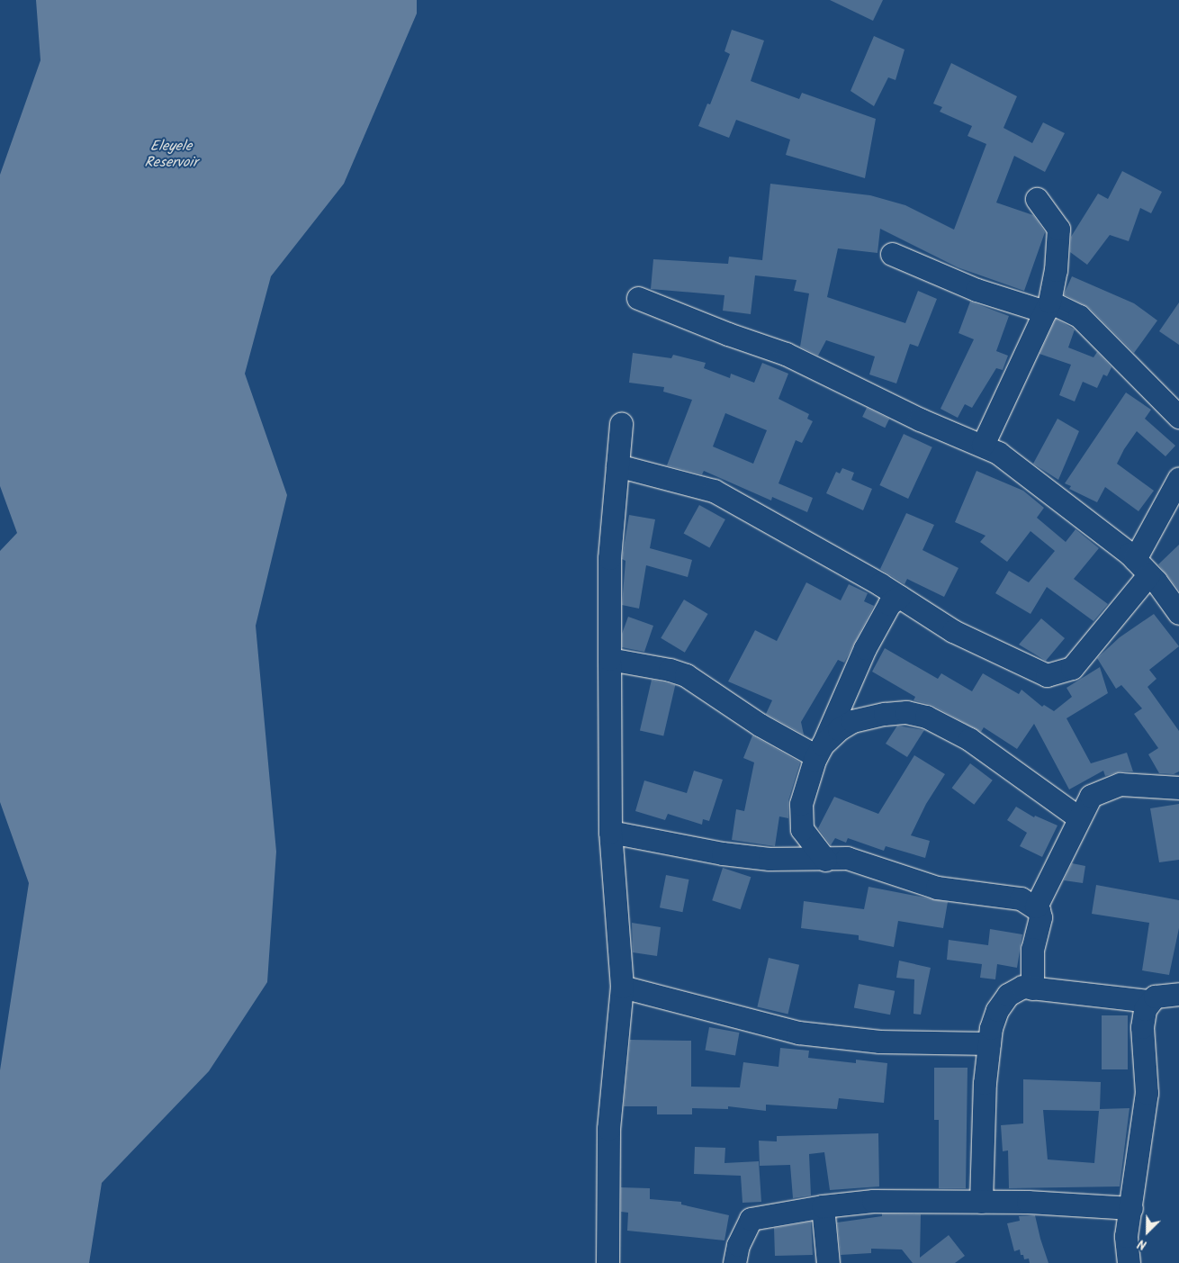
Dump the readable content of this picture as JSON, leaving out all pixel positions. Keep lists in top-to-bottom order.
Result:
{
  "water": ["Eleyele Reservoir"],
  "north": "bottom left"
}
